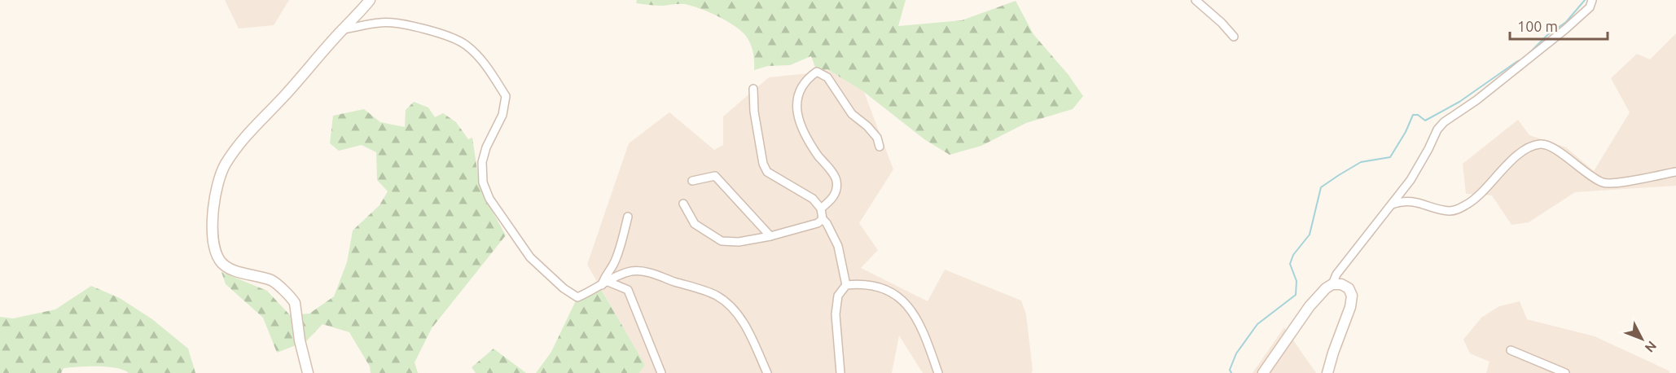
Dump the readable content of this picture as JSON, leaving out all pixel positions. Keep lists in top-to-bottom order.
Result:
{
  "scale_bar": "100 m",
  "north": "bottom right"
}
